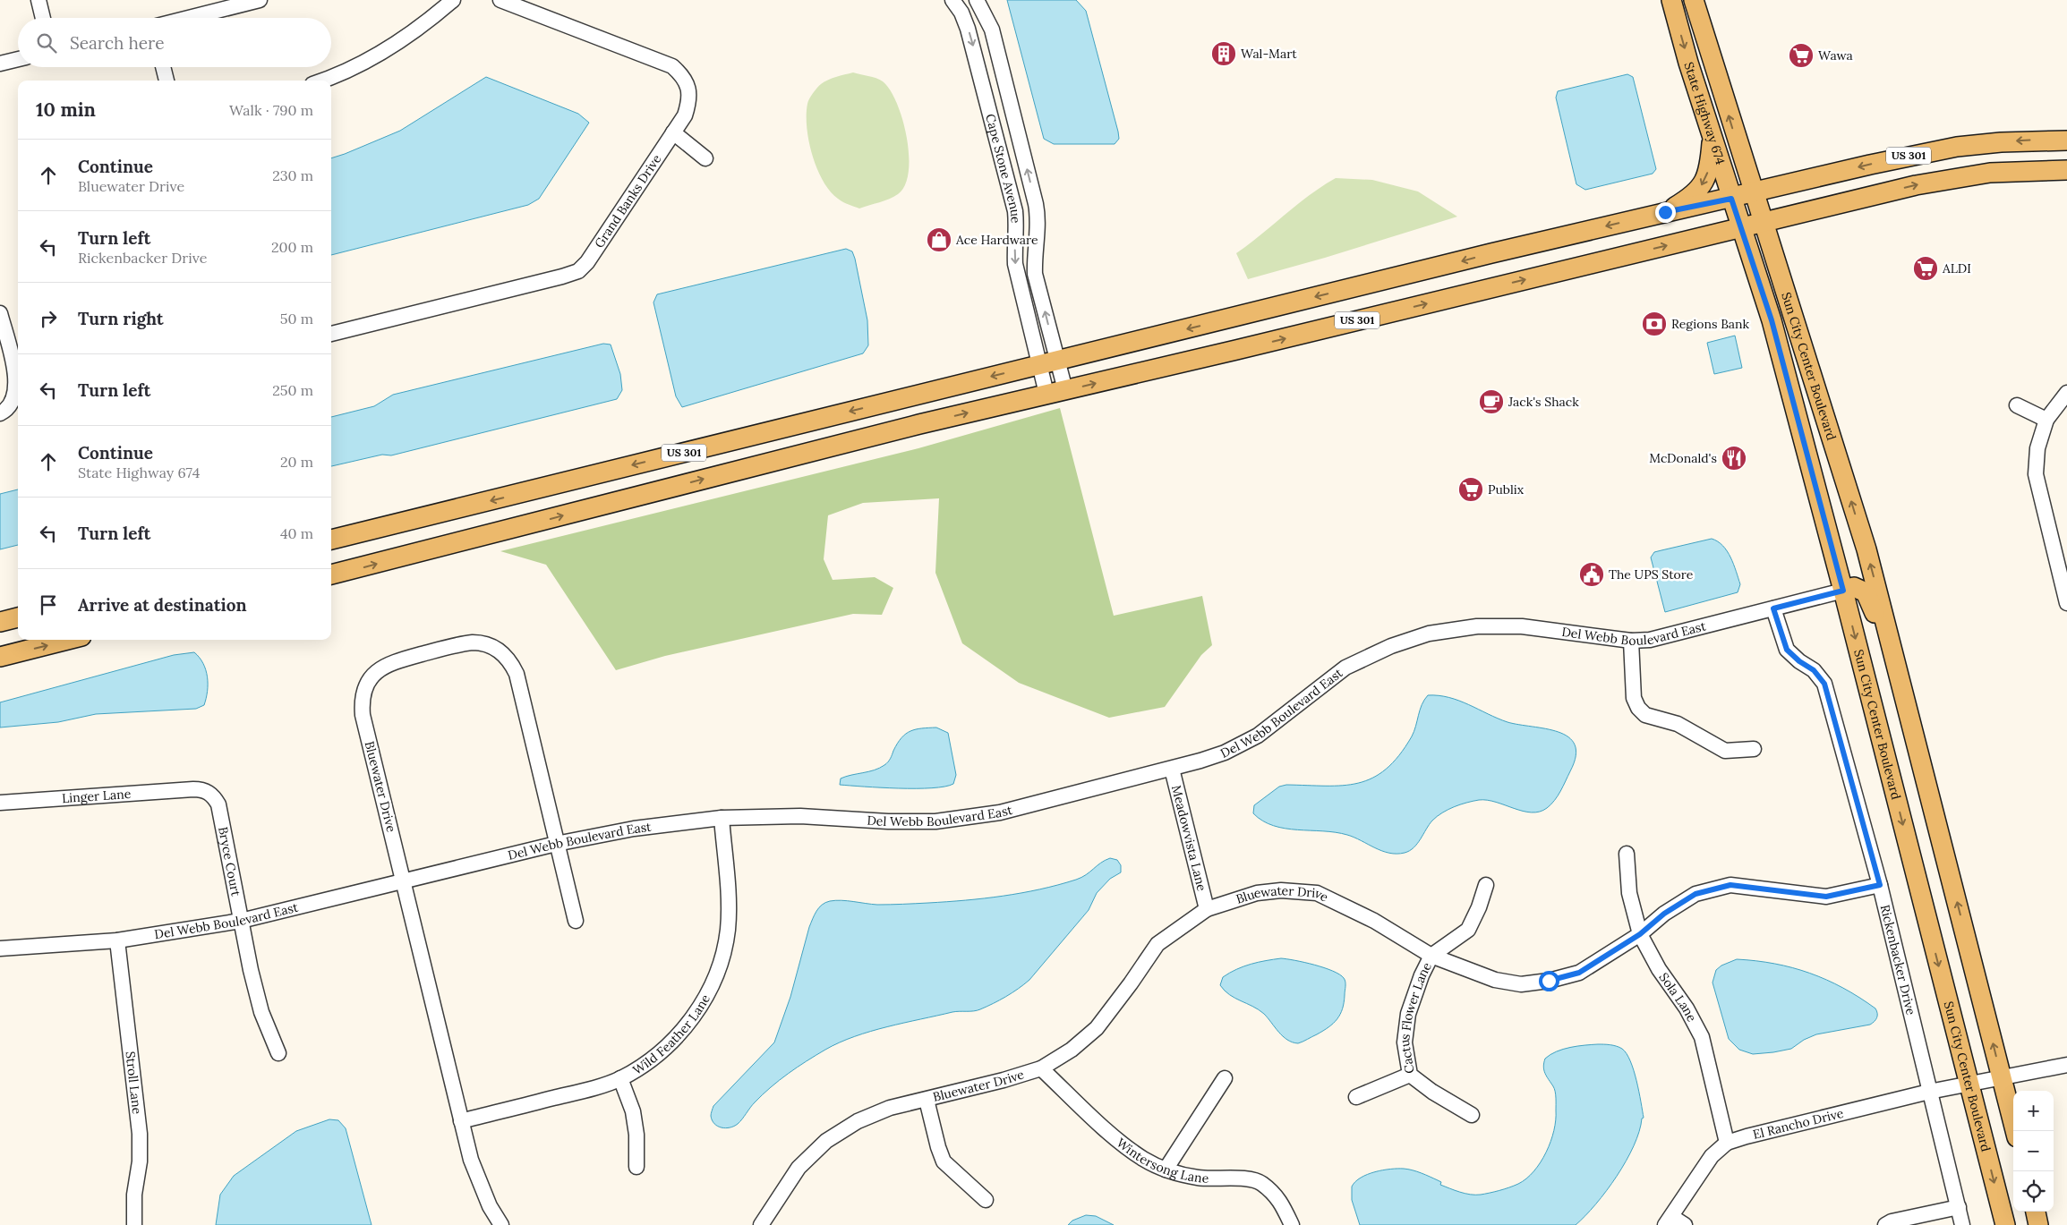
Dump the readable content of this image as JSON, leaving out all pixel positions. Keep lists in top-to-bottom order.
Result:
{
  "streets": {
    "main road": ["State Highway 674", "US 301", "Sun City Center Boulevard"],
    "street": [
      "Cape Stone Avenue",
      "Grand Banks Drive",
      "Del Webb Boulevard East",
      "Bluewater Drive",
      "Linger Lane",
      "Meadowvista Lane",
      "Bryce Court",
      "Rickenbacker Drive",
      "Sola Lane",
      "Cactus Flower Lane",
      "Wild Feather Lane",
      "Stroll Lane",
      "El Rancho Drive",
      "Wintersong Lane"
    ]
  },
  "crossings": [
    ["State Highway 674", "US 301"],
    ["State Highway 674", "Sun City Center Boulevard"],
    ["US 301", "Cape Stone Avenue"],
    ["US 301", "Sun City Center Boulevard"],
    ["Sun City Center Boulevard", "Del Webb Boulevard East"],
    ["Sun City Center Boulevard", "El Rancho Drive"],
    ["Del Webb Boulevard East", "Bluewater Drive"],
    ["Del Webb Boulevard East", "Meadowvista Lane"],
    ["Del Webb Boulevard East", "Bryce Court"],
    ["Del Webb Boulevard East", "Rickenbacker Drive"],
    ["Del Webb Boulevard East", "Wild Feather Lane"],
    ["Del Webb Boulevard East", "Stroll Lane"],
    ["Bluewater Drive", "Meadowvista Lane"],
    ["Bluewater Drive", "Rickenbacker Drive"],
    ["Bluewater Drive", "Sola Lane"],
    ["Bluewater Drive", "Cactus Flower Lane"],
    ["Bluewater Drive", "Wild Feather Lane"],
    ["Bluewater Drive", "Wintersong Lane"],
    ["Linger Lane", "Bryce Court"],
    ["Rickenbacker Drive", "El Rancho Drive"],
    ["Sola Lane", "El Rancho Drive"]
  ],
  "places": {
    "building": ["Wal-Mart"],
    "supermarket": ["Wawa", "ALDI", "Publix"],
    "shop": ["Ace Hardware"],
    "bank": ["Regions Bank"],
    "cafe": ["Jack's Shack"],
    "restaurant": ["McDonald's"],
    "public building": ["The UPS Store"]
  },
  "page": {
    "search": "Search here",
    "heading": ["10 min", "Walk · 790 m"],
    "list": [
      ["Continue", "Bluewater Drive", "230 m"],
      ["Turn left", "Rickenbacker Drive", "200 m"],
      ["Turn right", "50 m"],
      ["Turn left", "250 m"],
      ["Continue", "State Highway 674", "20 m"],
      ["Turn left", "40 m"],
      "Arrive at destination"
    ],
    "map_buttons": ["+", "−"]
  }
}
